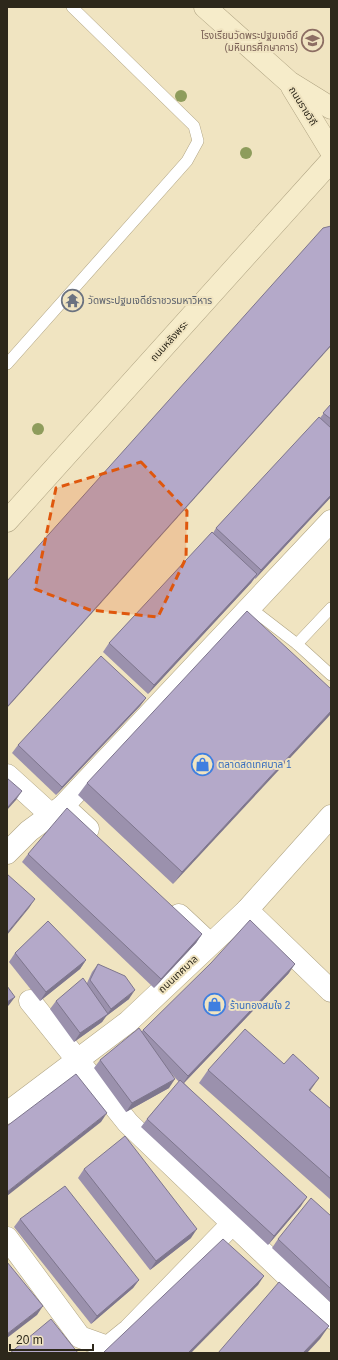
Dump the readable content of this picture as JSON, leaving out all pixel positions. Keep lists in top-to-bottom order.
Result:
{
  "streets": {
    "main road": ["ถนนราชวิถี", "ถนนหลังพระ"],
    "street": ["ถนนเทศบาล"]
  },
  "places": {
    "school or university": ["โรงเรียนวัดพระปฐมเจดีย์ (มหินทรศึกษาคาร)"],
    "temple": ["วัดพระปฐมเจดีย์ราชวรมหาวิหาร"],
    "shop": ["ตลาดสดเทศบาล 1", "ร้านทองสมใจ 2"]
  },
  "scale_bar": "20 m"
}
